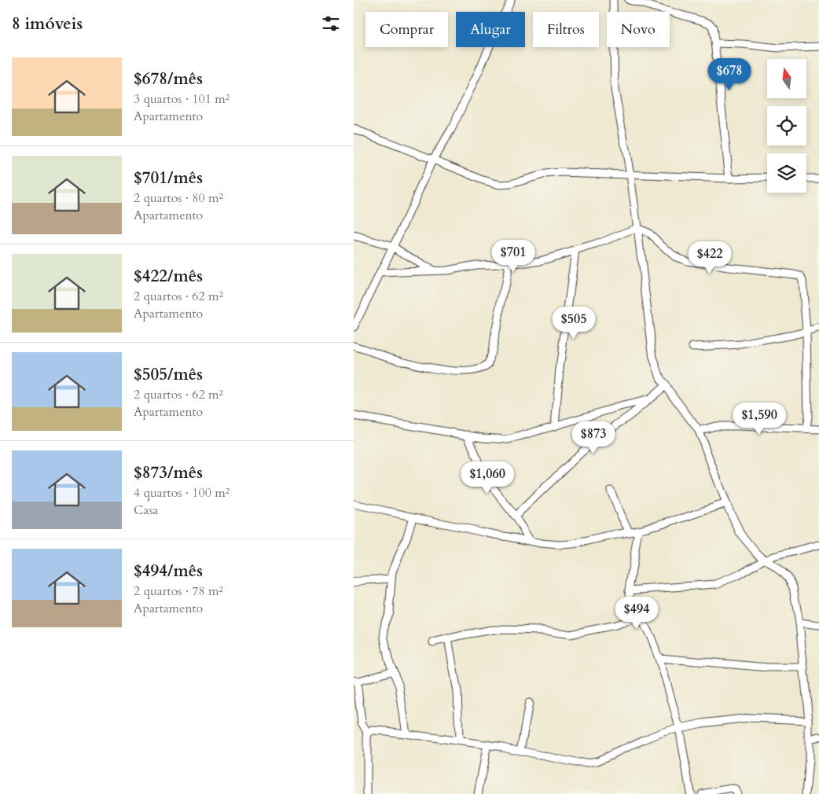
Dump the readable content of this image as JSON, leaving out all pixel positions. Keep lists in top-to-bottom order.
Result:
{
  "north": "top",
  "page": {
    "heading": "8 imóveis",
    "chip": [
      "Comprar",
      "Alugar",
      "Filtros",
      "Novo"
    ],
    "list": [
      {
        "name": "$678/mês",
        "note": "3 quartos · 101 m² · Apartamento"
      },
      {
        "name": "$701/mês",
        "note": "2 quartos · 80 m² · Apartamento"
      },
      {
        "name": "$422/mês",
        "note": "2 quartos · 62 m² · Apartamento"
      },
      {
        "name": "$505/mês",
        "note": "2 quartos · 62 m² · Apartamento"
      },
      {
        "name": "$873/mês",
        "note": "4 quartos · 100 m² · Casa"
      },
      {
        "name": "$494/mês",
        "note": "2 quartos · 78 m² · Apartamento"
      }
    ],
    "price": [
      "$678",
      "$701",
      "$422",
      "$505",
      "$1,590",
      "$873",
      "$1,060",
      "$494"
    ]
  }
}
